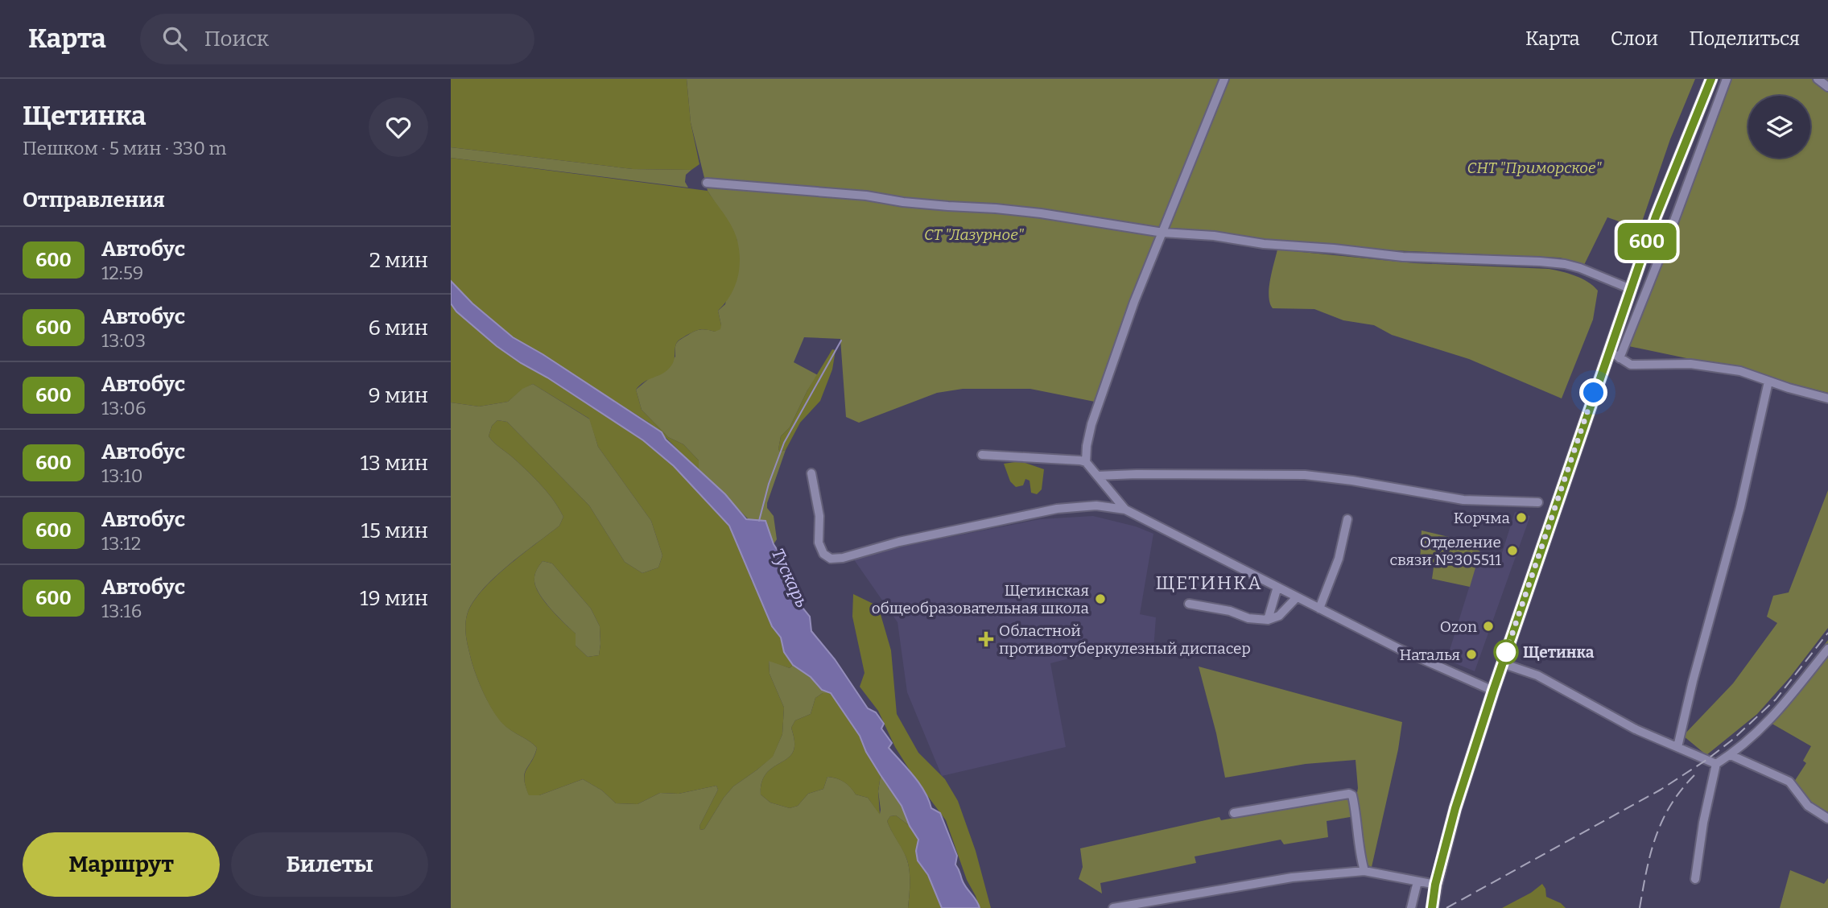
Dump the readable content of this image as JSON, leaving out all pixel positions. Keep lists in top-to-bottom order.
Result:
{
  "districts": ["ЩЕТИНКА"],
  "water": ["Тускарь"],
  "parks": ["СНТ \"Приморское\"", "СТ \"Лазурное\""],
  "places": {
    "other": [
      "Корчма",
      "Отделение связи №305511",
      "Щетинская общеобразовательная школа",
      "Ozon",
      "Щетинка",
      "Наталья"
    ],
    "health": ["Областной противотуберкулезный диспасер"]
  },
  "lines": ["bus line 600"],
  "page": {
    "header": "Карта",
    "search": "Поиск",
    "nav": ["Карта", "Слои", "Поделиться"],
    "heading": [
      ["Щетинка", "Пешком · 5 мин · 330 m"],
      "Отправления"
    ],
    "on_map": "600",
    "list": [
      {
        "mark": "600",
        "name": "Автобус",
        "note": "12:59",
        "value": "2 мин"
      },
      {
        "mark": "600",
        "name": "Автобус",
        "note": "13:03",
        "value": "6 мин"
      },
      {
        "mark": "600",
        "name": "Автобус",
        "note": "13:06",
        "value": "9 мин"
      },
      {
        "mark": "600",
        "name": "Автобус",
        "note": "13:10",
        "value": "13 мин"
      },
      {
        "mark": "600",
        "name": "Автобус",
        "note": "13:12",
        "value": "15 мин"
      },
      {
        "mark": "600",
        "name": "Автобус",
        "note": "13:16",
        "value": "19 мин"
      }
    ],
    "buttons": ["Маршрут", "Билеты"]
  }
}
